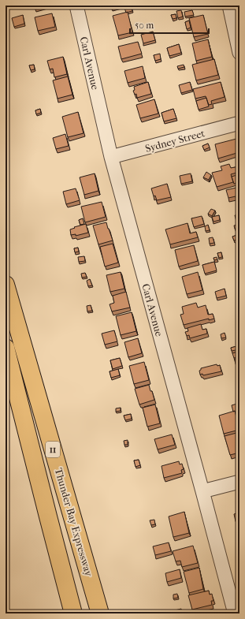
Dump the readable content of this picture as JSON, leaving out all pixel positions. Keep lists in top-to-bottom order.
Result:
{
  "streets": {
    "highway": ["11", "Thunder Bay Expressway"],
    "street": ["Carl Avenue", "Sydney Street"]
  },
  "crossings": [
    ["Carl Avenue", "Sydney Street"]
  ],
  "scale_bar": "50 m"
}
